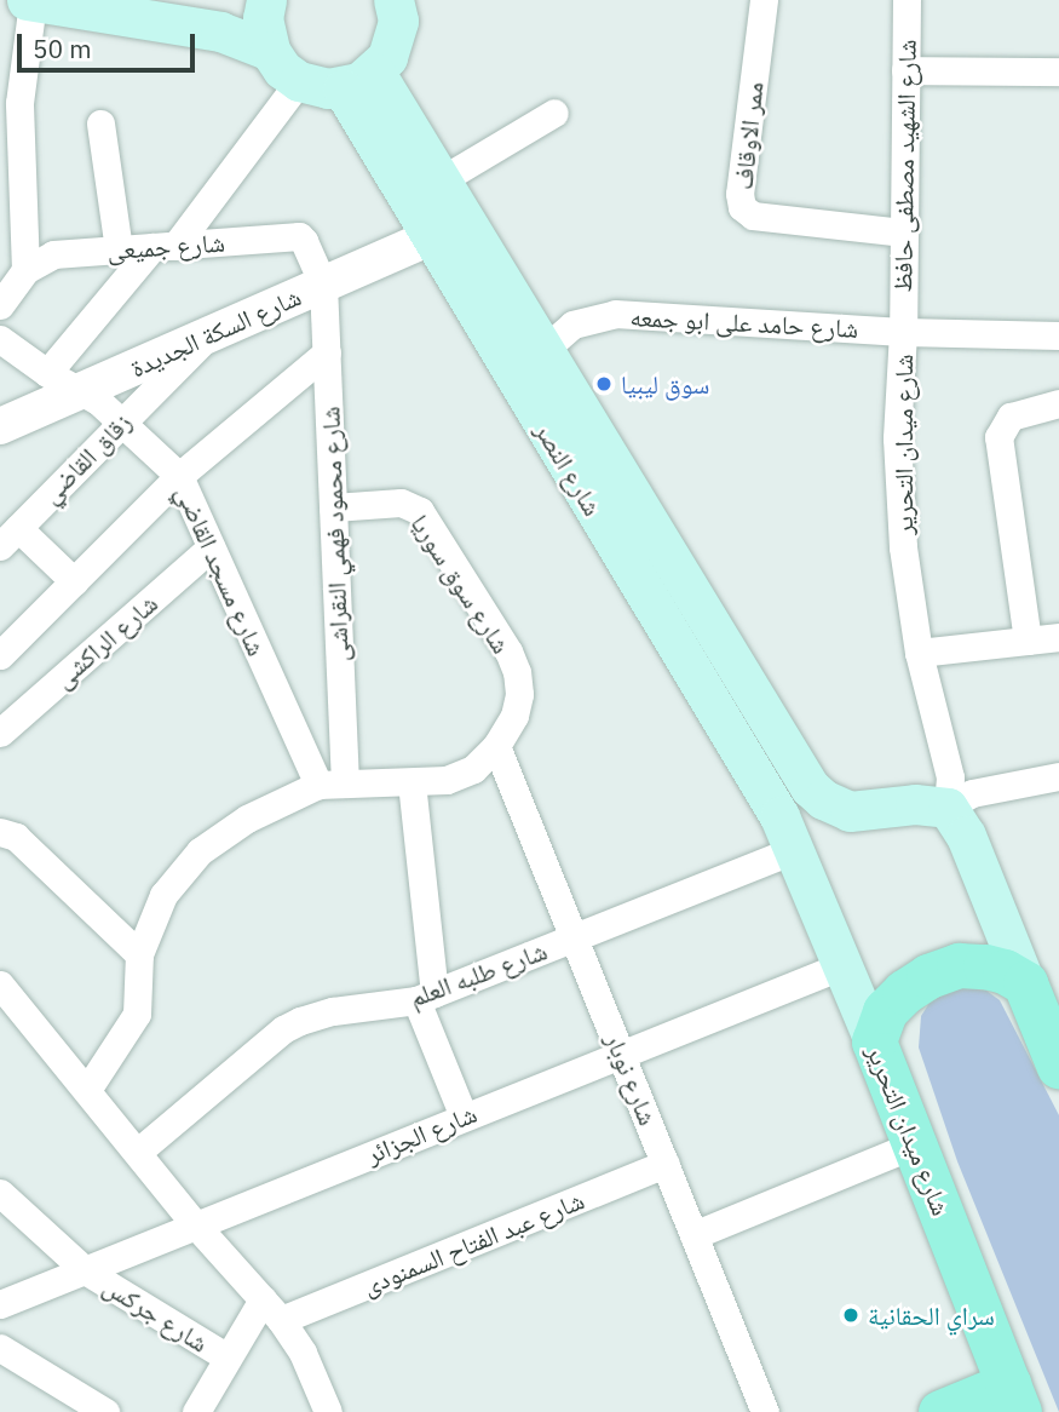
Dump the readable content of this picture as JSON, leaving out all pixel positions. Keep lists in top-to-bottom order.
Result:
{
  "streets": {
    "main road": ["شارع ميدان التحرير", "شارع النصر"],
    "street": [
      "ممر الاوقاف",
      "شارع الشهيد مصطفى حافظ",
      "شارع جميعى",
      "شارع حامد على ابو جمعه",
      "شارع السكة الجديدة",
      "زقاق القاضي",
      "شارع محمود فهمي النقراشى",
      "شارع مسجد القاضي",
      "شارع سوق سوريا",
      "شارع الراكشى",
      "شارع طلبه العلم",
      "شارع نوبار",
      "شارع الجزائر",
      "شارع عبد الفتاح السمنودى",
      "شارع جركس"
    ]
  },
  "crossings": [
    ["ممر الاوقاف", "شارع الشهيد مصطفى حافظ"],
    ["شارع الشهيد مصطفى حافظ", "شارع حامد على ابو جمعه"],
    ["شارع الشهيد مصطفى حافظ", "شارع ميدان التحرير"],
    ["شارع جميعى", "شارع السكة الجديدة"],
    ["شارع جميعى", "شارع محمود فهمي النقراشى"],
    ["شارع حامد على ابو جمعه", "شارع ميدان التحرير"],
    ["شارع حامد على ابو جمعه", "شارع النصر"],
    ["شارع السكة الجديدة", "زقاق القاضي"],
    ["شارع السكة الجديدة", "شارع النصر"],
    ["شارع السكة الجديدة", "شارع محمود فهمي النقراشى"],
    ["شارع السكة الجديدة", "شارع مسجد القاضي"],
    ["شارع ميدان التحرير", "شارع النصر"],
    ["شارع ميدان التحرير", "شارع طلبه العلم"],
    ["شارع ميدان التحرير", "شارع الجزائر"],
    ["زقاق القاضي", "شارع مسجد القاضي"],
    ["شارع النصر", "شارع طلبه العلم"],
    ["شارع محمود فهمي النقراشى", "شارع مسجد القاضي"],
    ["شارع محمود فهمي النقراشى", "شارع سوق سوريا"],
    ["شارع مسجد القاضي", "شارع سوق سوريا"],
    ["شارع مسجد القاضي", "شارع الراكشى"],
    ["شارع سوق سوريا", "شارع نوبار"],
    ["شارع طلبه العلم", "شارع نوبار"],
    ["شارع نوبار", "شارع الجزائر"],
    ["شارع نوبار", "شارع عبد الفتاح السمنودى"],
    ["شارع الجزائر", "شارع جركس"]
  ],
  "places": ["سوق ليبيا", "سراي الحقانية"],
  "scale_bar": "50 m"
}
